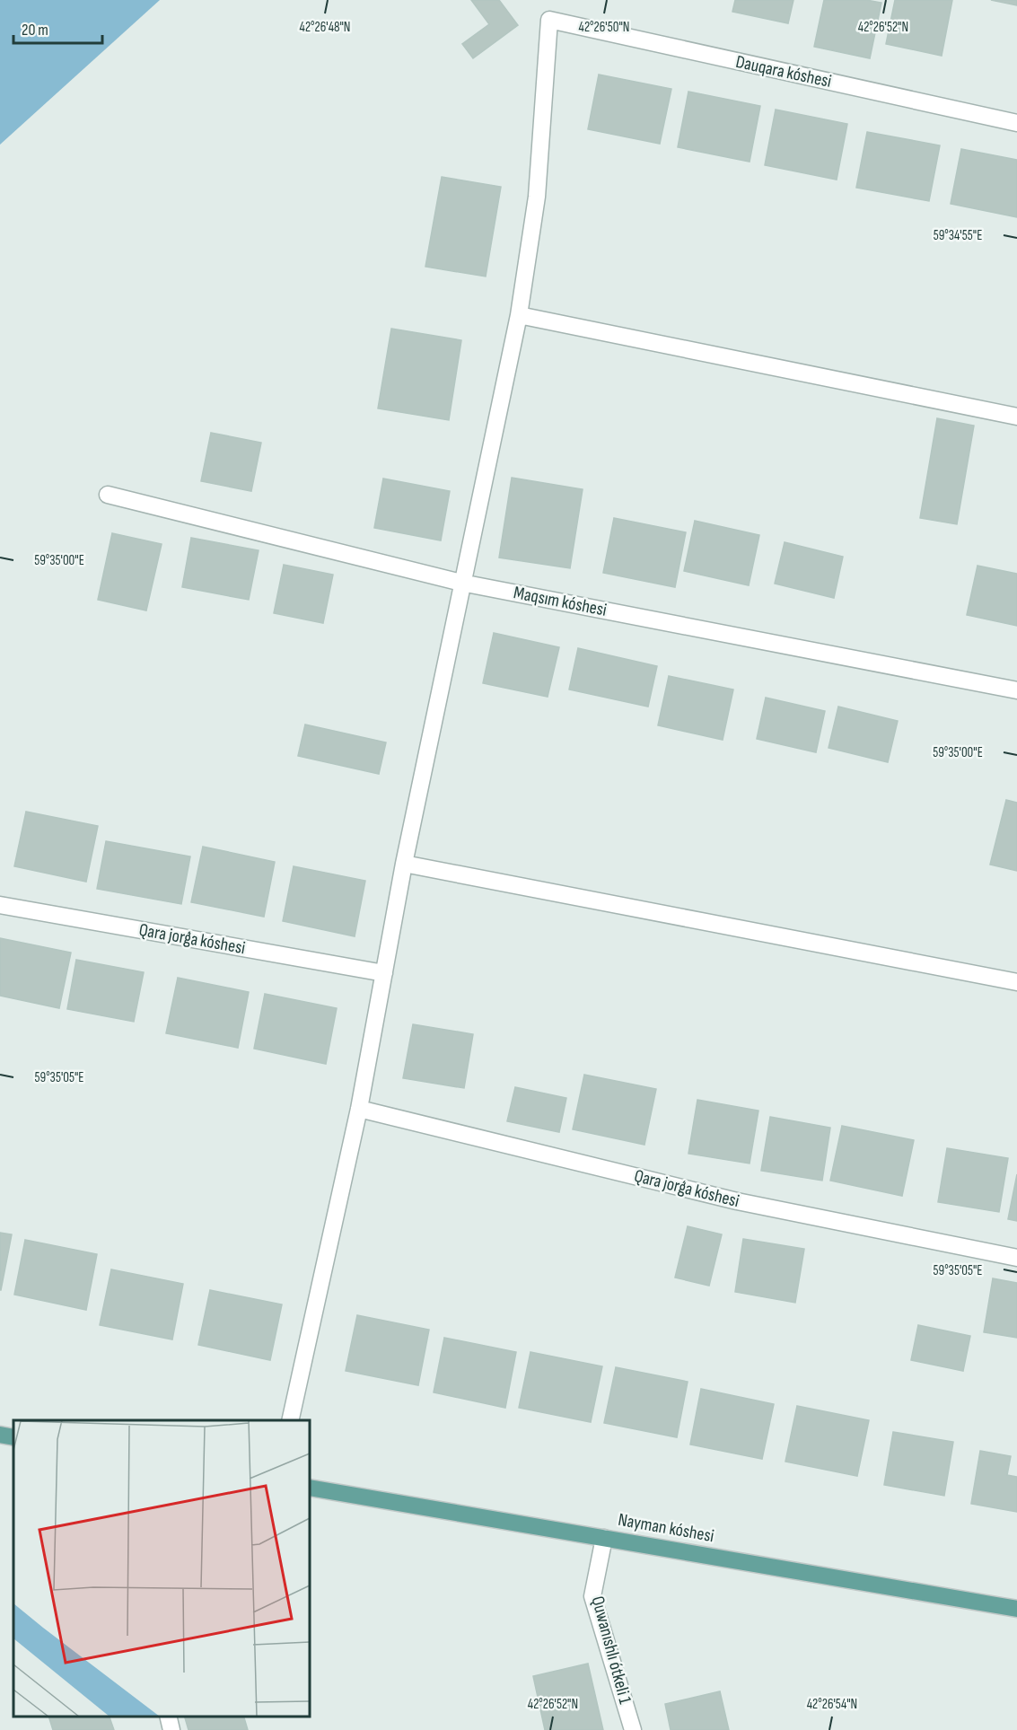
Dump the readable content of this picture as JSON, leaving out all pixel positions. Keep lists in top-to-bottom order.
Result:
{
  "streets": {
    "main road": ["Nayman kóshesi"],
    "street": [
      "Dauqara kóshesi",
      "Maqsım kóshesi",
      "Qara jorǵa kóshesi",
      "Quwanıshlı ótkeli 1"
    ]
  },
  "crossings": [
    ["Nayman kóshesi", "Quwanıshlı ótkeli 1"]
  ],
  "scale_bar": "20 m",
  "coordinates": [
    "42°26'48\"N",
    "42°26'50\"N",
    "42°26'52\"N",
    "59°34'55\"E",
    "59°35'00\"E",
    "59°35'05\"E",
    "42°26'54\"N"
  ]
}
